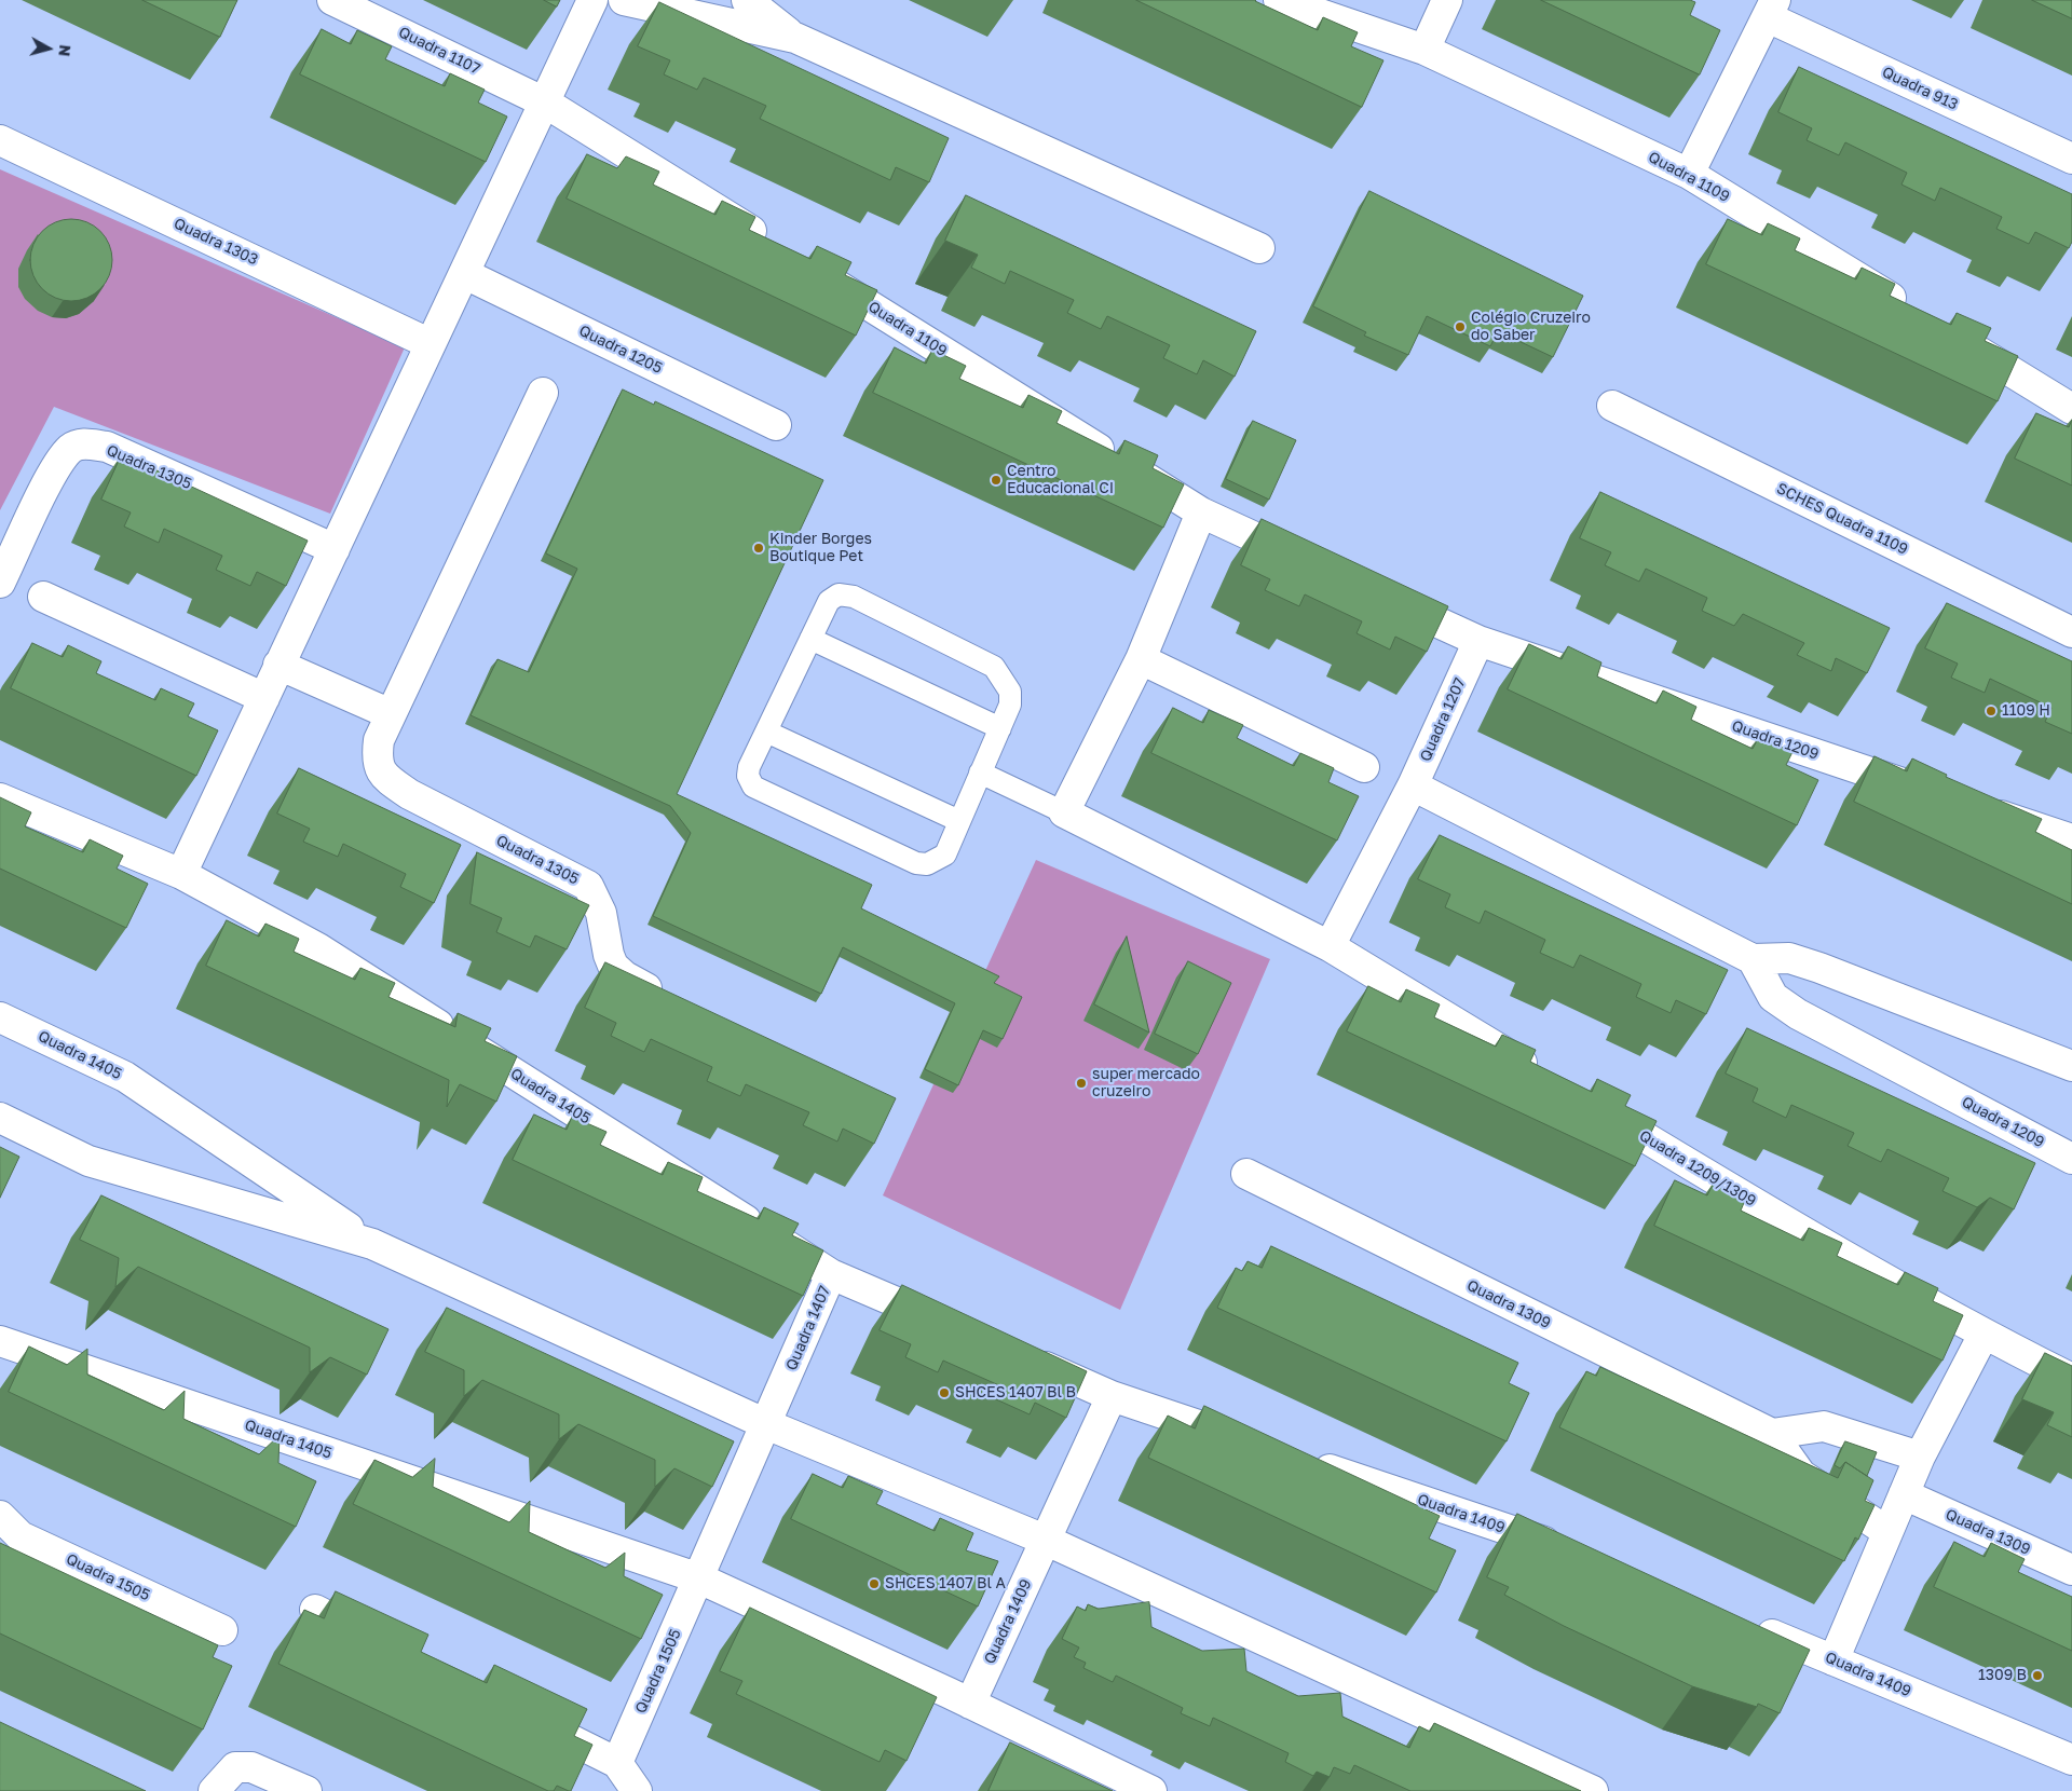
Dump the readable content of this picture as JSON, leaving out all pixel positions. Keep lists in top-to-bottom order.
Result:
{
  "streets": {
    "street": [
      "Quadra 1107",
      "Quadra 913",
      "Quadra 1109",
      "Quadra 1303",
      "Quadra 1205",
      "Quadra 1305",
      "SCHES Quadra 1109",
      "Quadra 1207",
      "Quadra 1209",
      "Quadra 1405",
      "Quadra 1209/1309",
      "Quadra 1309",
      "Quadra 1407",
      "Quadra 1409",
      "Quadra 1505"
    ]
  },
  "crossings": [
    ["Quadra 913", "Quadra 1109"],
    ["Quadra 1207", "Quadra 1209"],
    ["Quadra 1405", "Quadra 1407"],
    ["Quadra 1405", "Quadra 1505"],
    ["Quadra 1407", "Quadra 1505"]
  ],
  "places": [
    "Colégio Cruzeiro do Saber",
    "Centro Educacional CI",
    "Kinder Borges Boutique Pet",
    "1109 H",
    "super mercado cruzeiro",
    "SHCES 1407 Bl B",
    "SHCES 1407 Bl A",
    "1309 B"
  ],
  "north": "right"
}
